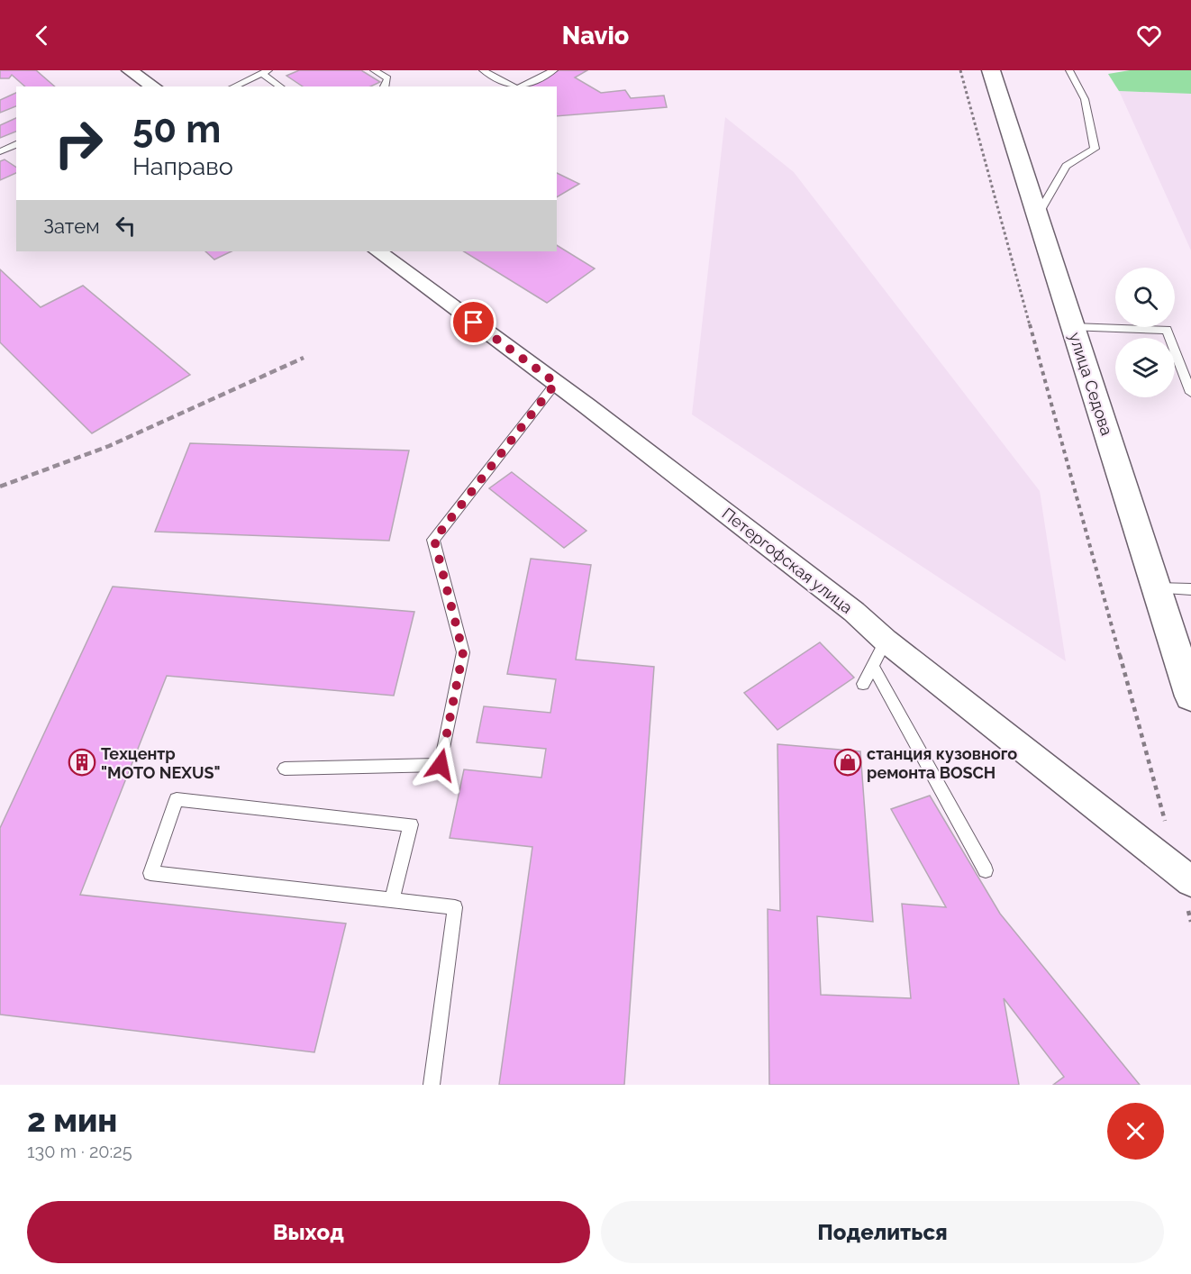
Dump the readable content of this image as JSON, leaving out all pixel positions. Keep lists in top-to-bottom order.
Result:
{
  "streets": {
    "main road": ["улица Седова"],
    "street": ["Петергофская улица"]
  },
  "places": {
    "building": ["Техцентр \"MOTO NEXUS\""],
    "shop": ["станция кузовного ремонта BOSCH"]
  },
  "page": {
    "header": "Navio",
    "turn": ["50 m", "Направо"],
    "then": "Затем",
    "heading": ["2 мин", "130 m · 20:25"],
    "buttons": ["Выход", "Поделиться"]
  }
}
